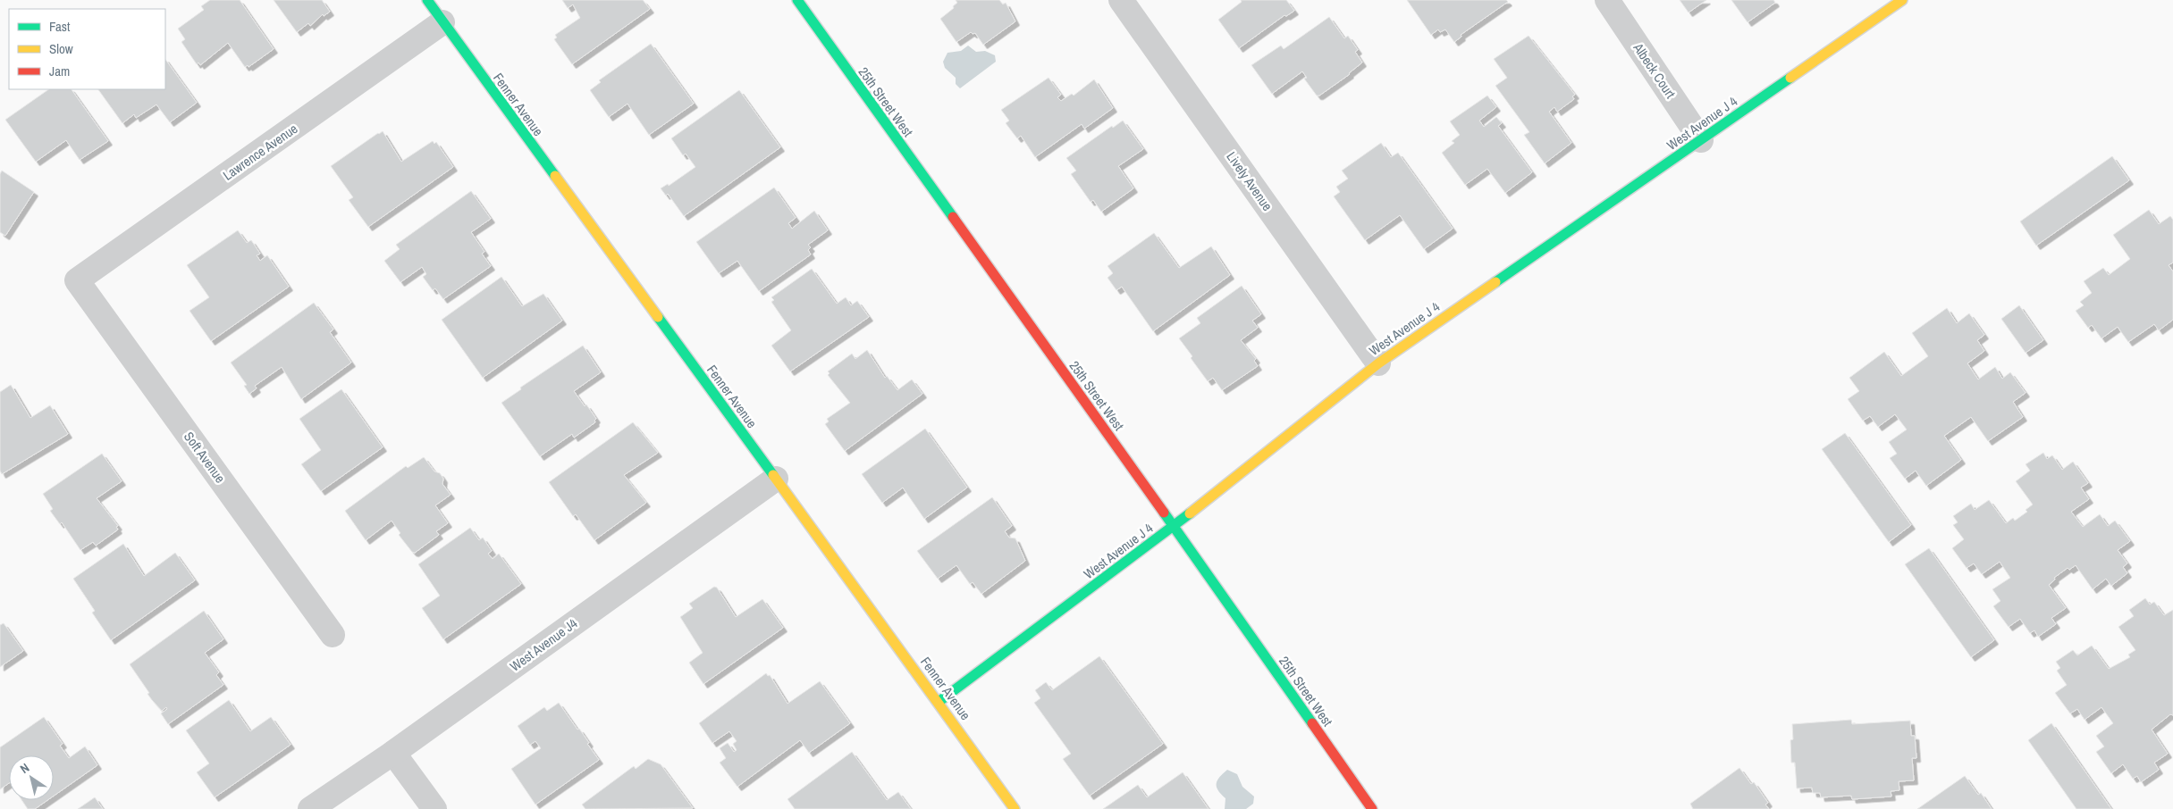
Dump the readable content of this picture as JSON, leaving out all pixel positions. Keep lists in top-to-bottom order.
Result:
{
  "streets": {
    "street": [
      "Albeck Court",
      "25th Street West",
      "Fenner Avenue",
      "West Avenue J 4",
      "Lawrence Avenue",
      "Lively Avenue",
      "Soft Avenue",
      "West Avenue J4"
    ]
  },
  "crossings": [
    ["Albeck Court", "West Avenue J 4"],
    ["25th Street West", "West Avenue J 4"],
    ["Fenner Avenue", "West Avenue J 4"],
    ["Fenner Avenue", "Lawrence Avenue"],
    ["Fenner Avenue", "West Avenue J4"],
    ["West Avenue J 4", "Lively Avenue"],
    ["Lawrence Avenue", "Soft Avenue"]
  ],
  "legend": ["Fast", "Slow", "Jam"],
  "north": "top left"
}
